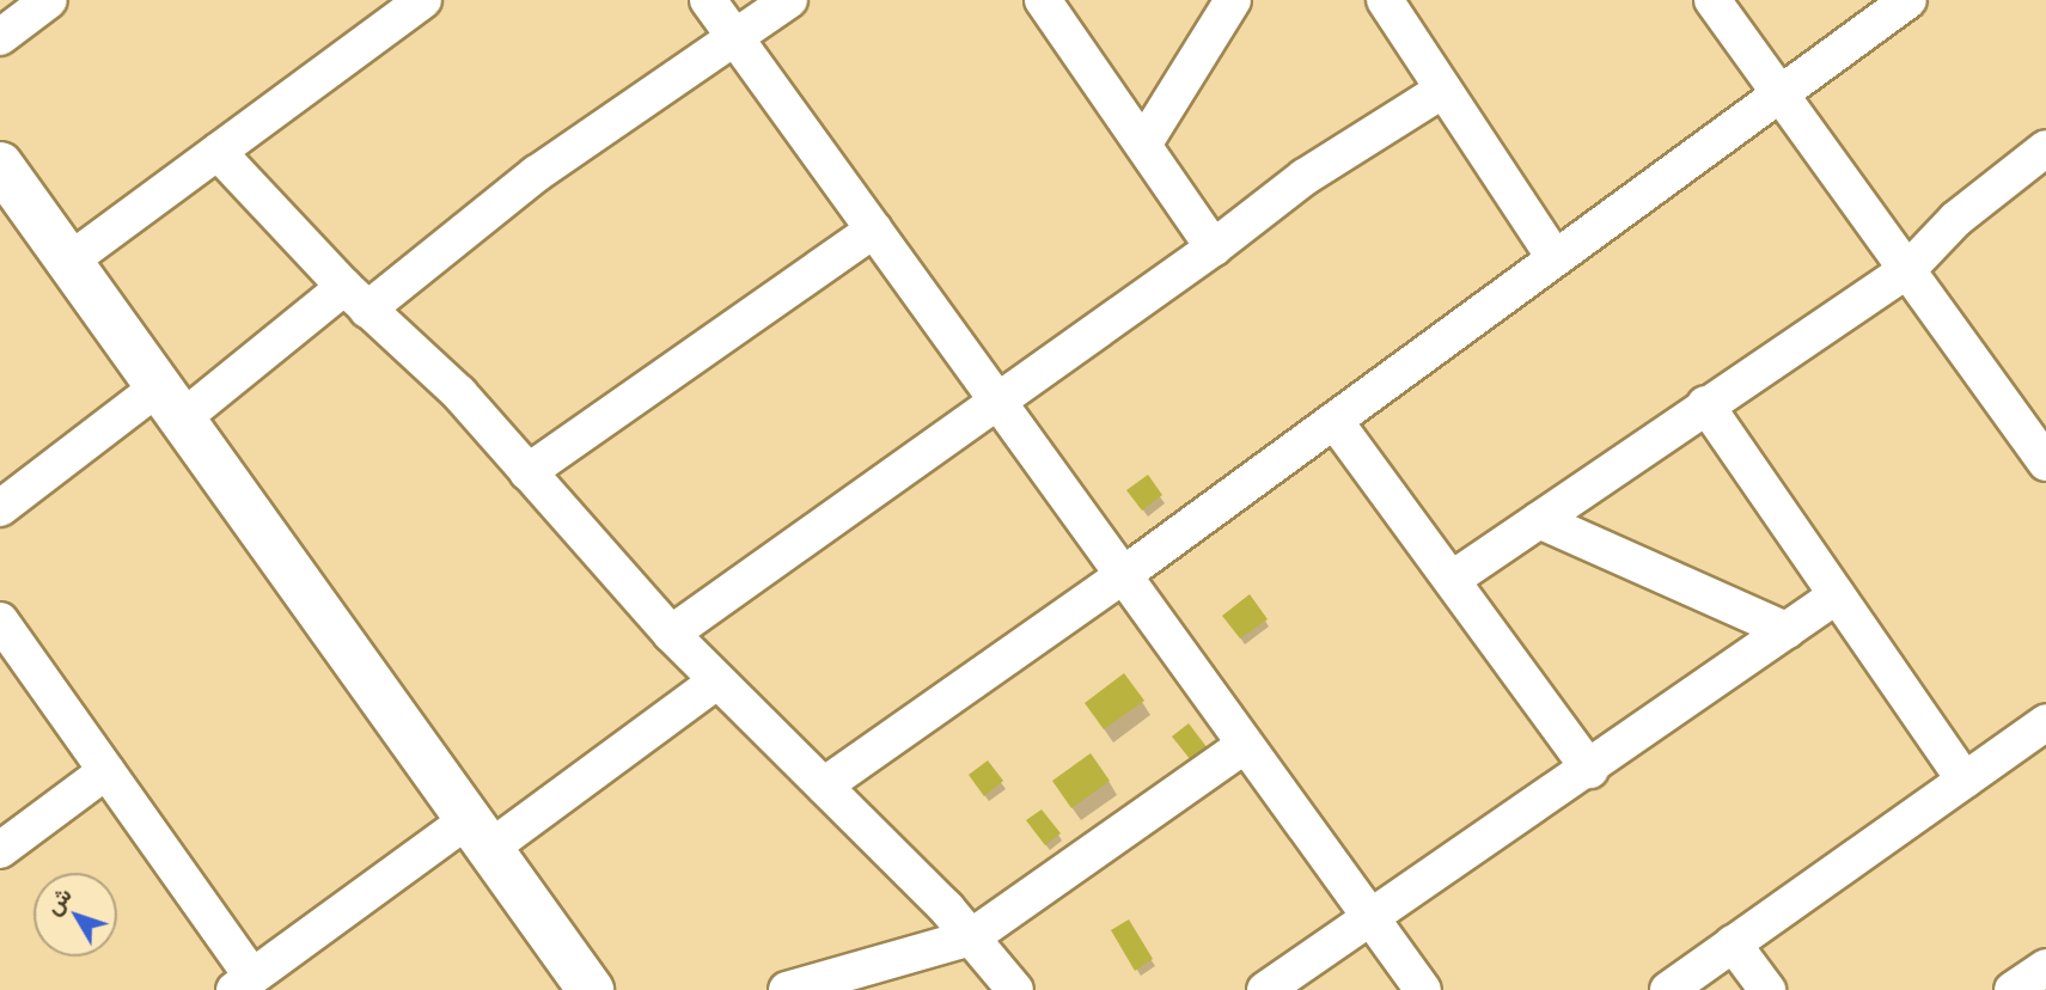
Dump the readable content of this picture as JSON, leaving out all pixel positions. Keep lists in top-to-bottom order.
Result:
{
  "north": "top left"
}
